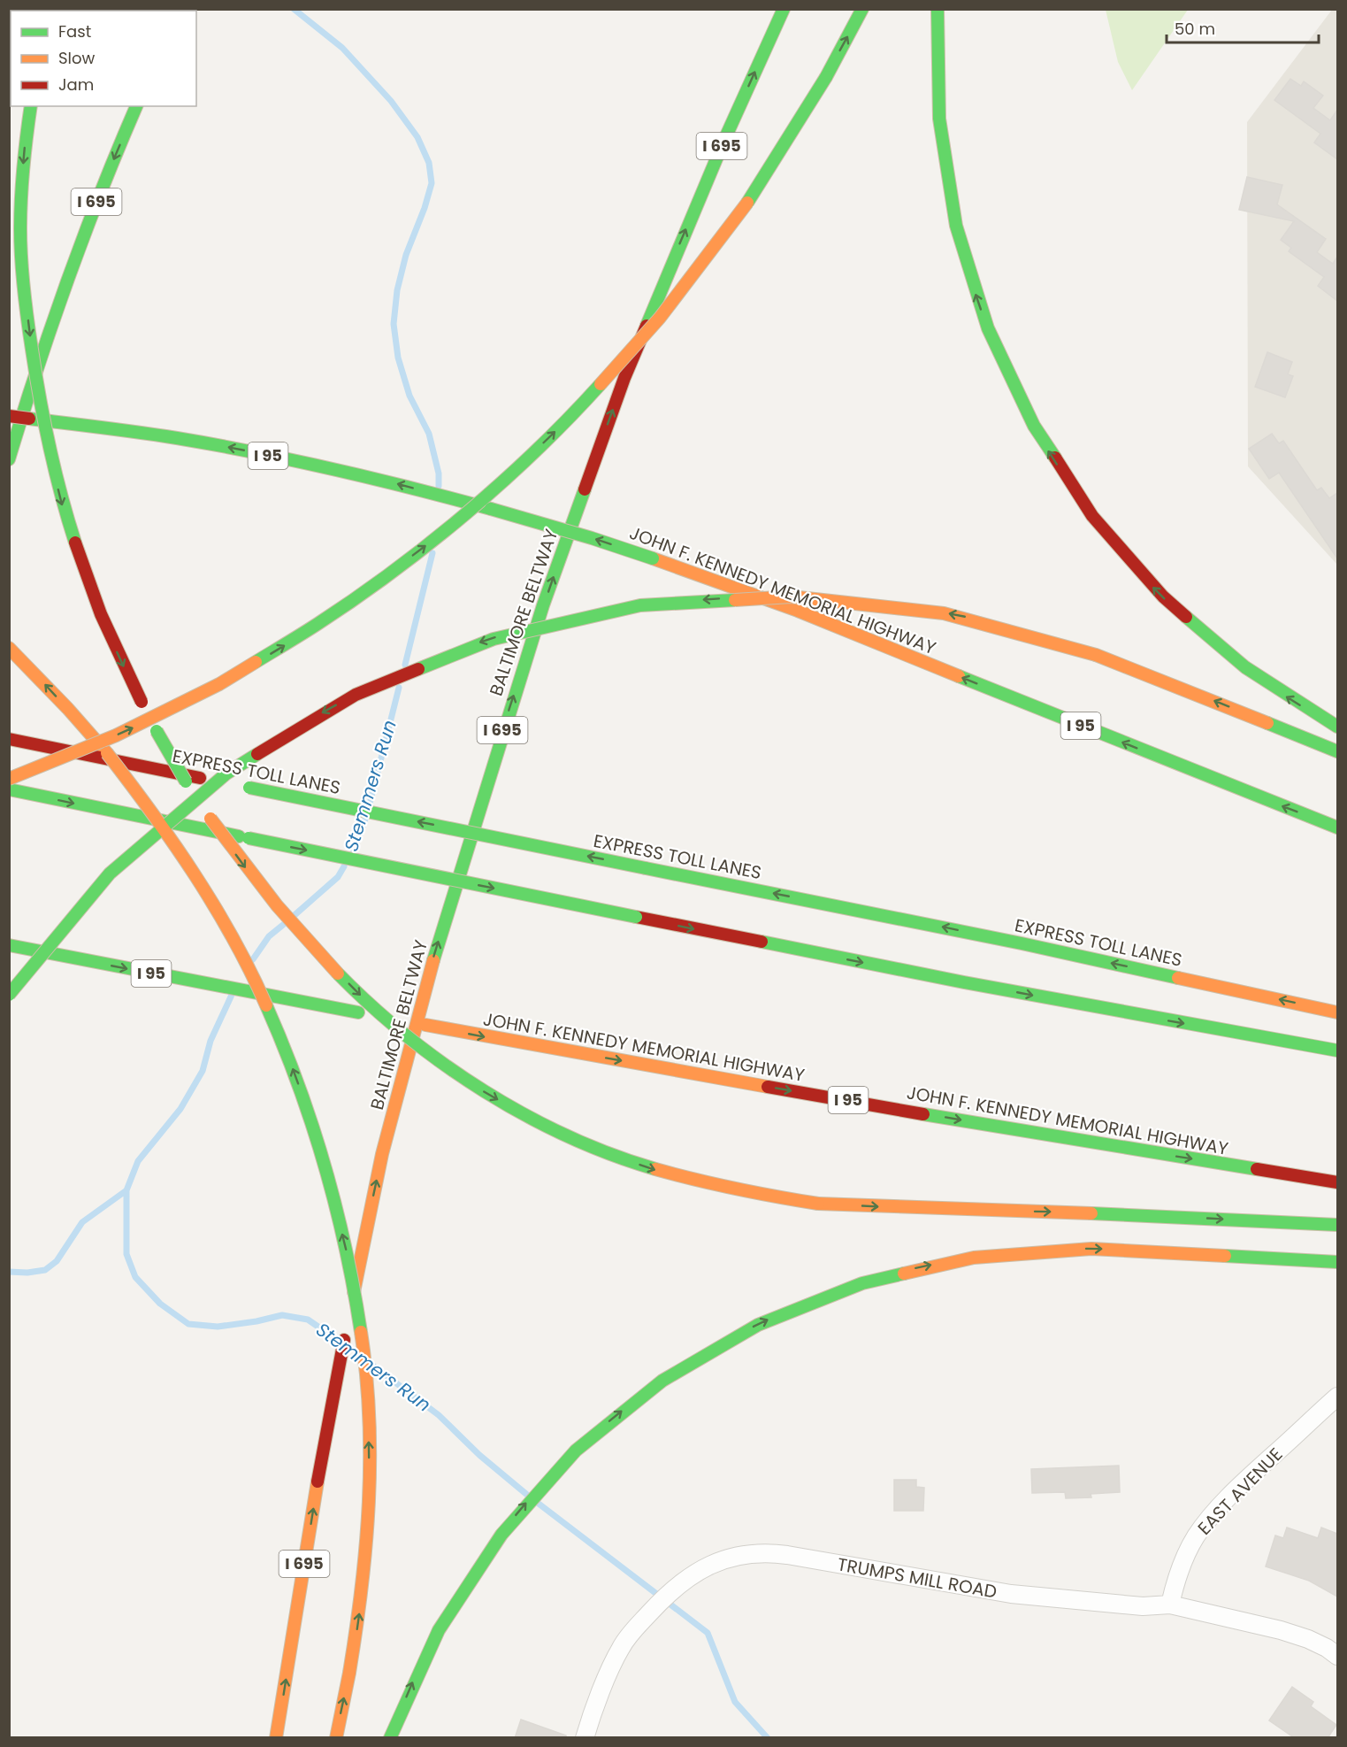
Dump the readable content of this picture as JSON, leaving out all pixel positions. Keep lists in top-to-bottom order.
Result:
{
  "streets": {
    "highway": [
      "I 695",
      "I 95",
      "JOHN F. KENNEDY MEMORIAL HIGHWAY",
      "BALTIMORE BELTWAY",
      "EXPRESS TOLL LANES"
    ],
    "street": ["EAST AVENUE", "TRUMPS MILL ROAD"]
  },
  "crossings": [
    ["EAST AVENUE", "TRUMPS MILL ROAD"]
  ],
  "one_way": ["BALTIMORE BELTWAY"],
  "water": ["Stemmers Run"],
  "legend": ["Fast", "Slow", "Jam"],
  "scale_bar": "50 m"
}
